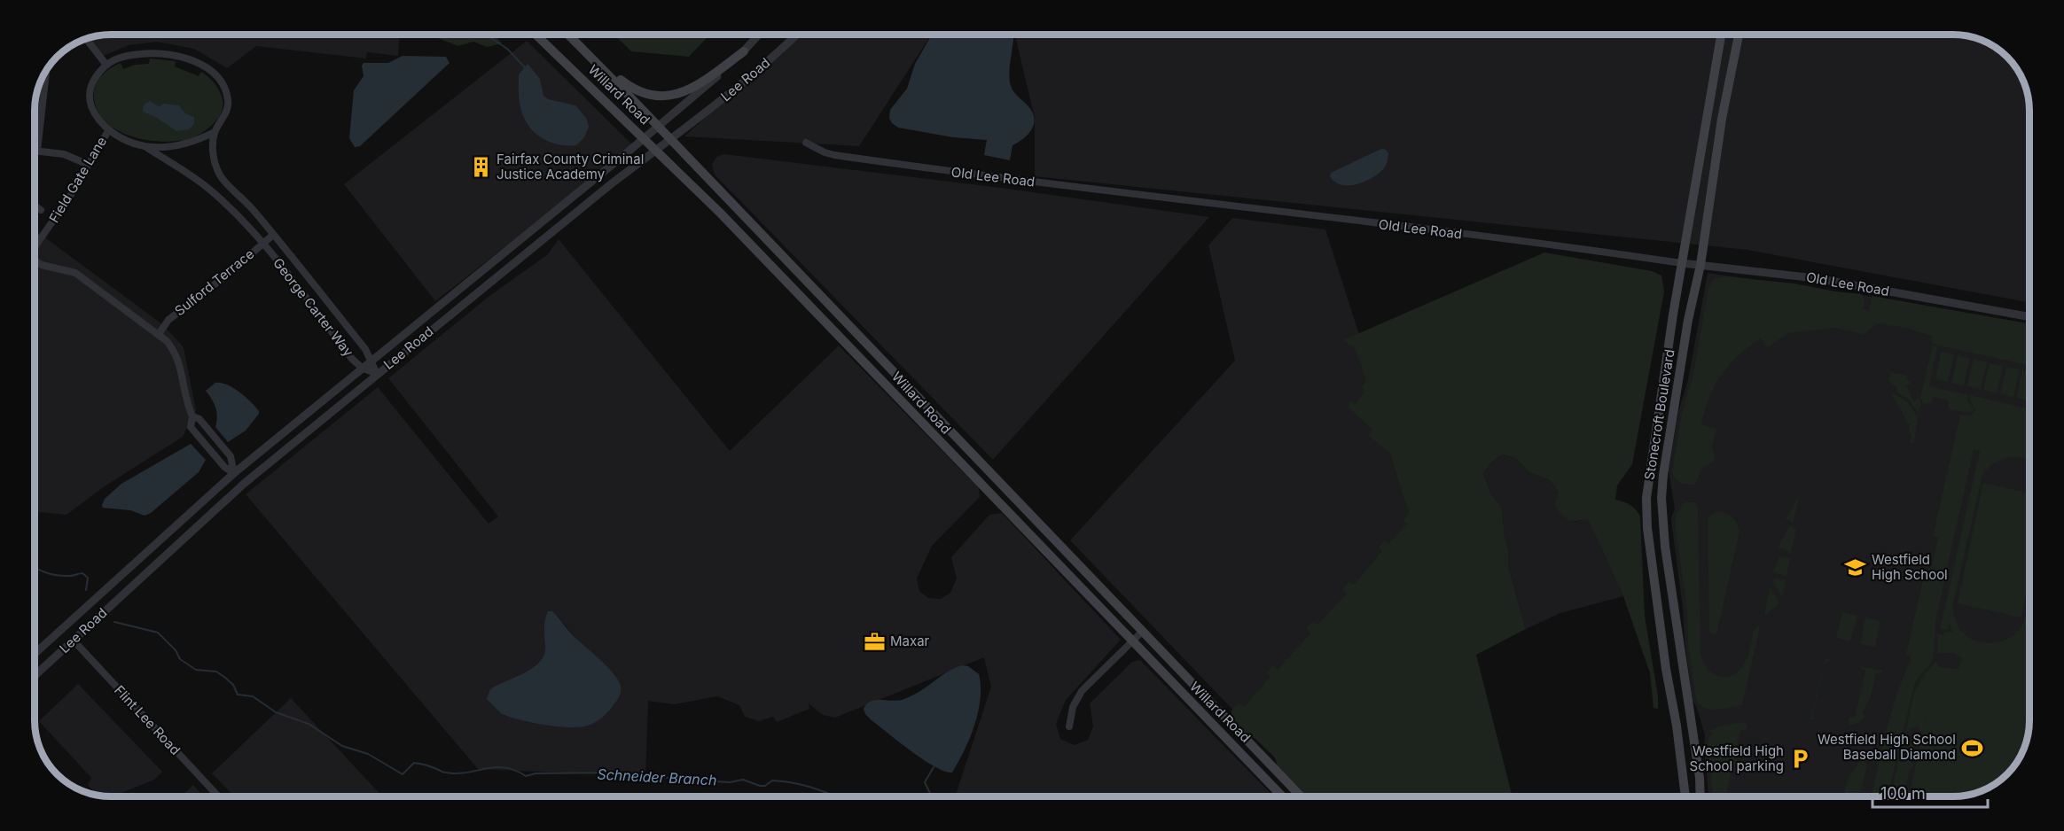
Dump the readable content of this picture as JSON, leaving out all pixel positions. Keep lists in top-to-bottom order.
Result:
{
  "streets": {
    "main road": ["Willard Road", "Stonecroft Boulevard"],
    "street": [
      "Lee Road",
      "Old Lee Road",
      "Field Gate Lane",
      "Sulford Terrace",
      "George Carter Way",
      "Flint Lee Road"
    ]
  },
  "crossings": [
    ["Lee Road", "Willard Road"],
    ["Lee Road", "George Carter Way"],
    ["Lee Road", "Flint Lee Road"],
    ["Old Lee Road", "Stonecroft Boulevard"],
    ["Field Gate Lane", "George Carter Way"],
    ["Sulford Terrace", "George Carter Way"]
  ],
  "water": ["Schneider Branch"],
  "places": {
    "building": ["Fairfax County Criminal Justice Academy"],
    "school or university": ["Westfield High School"],
    "office": ["Maxar"],
    "sports": ["Westfield High School Baseball Diamond"],
    "parking": ["Westfield High School parking"]
  },
  "scale_bar": "100 m"
}
